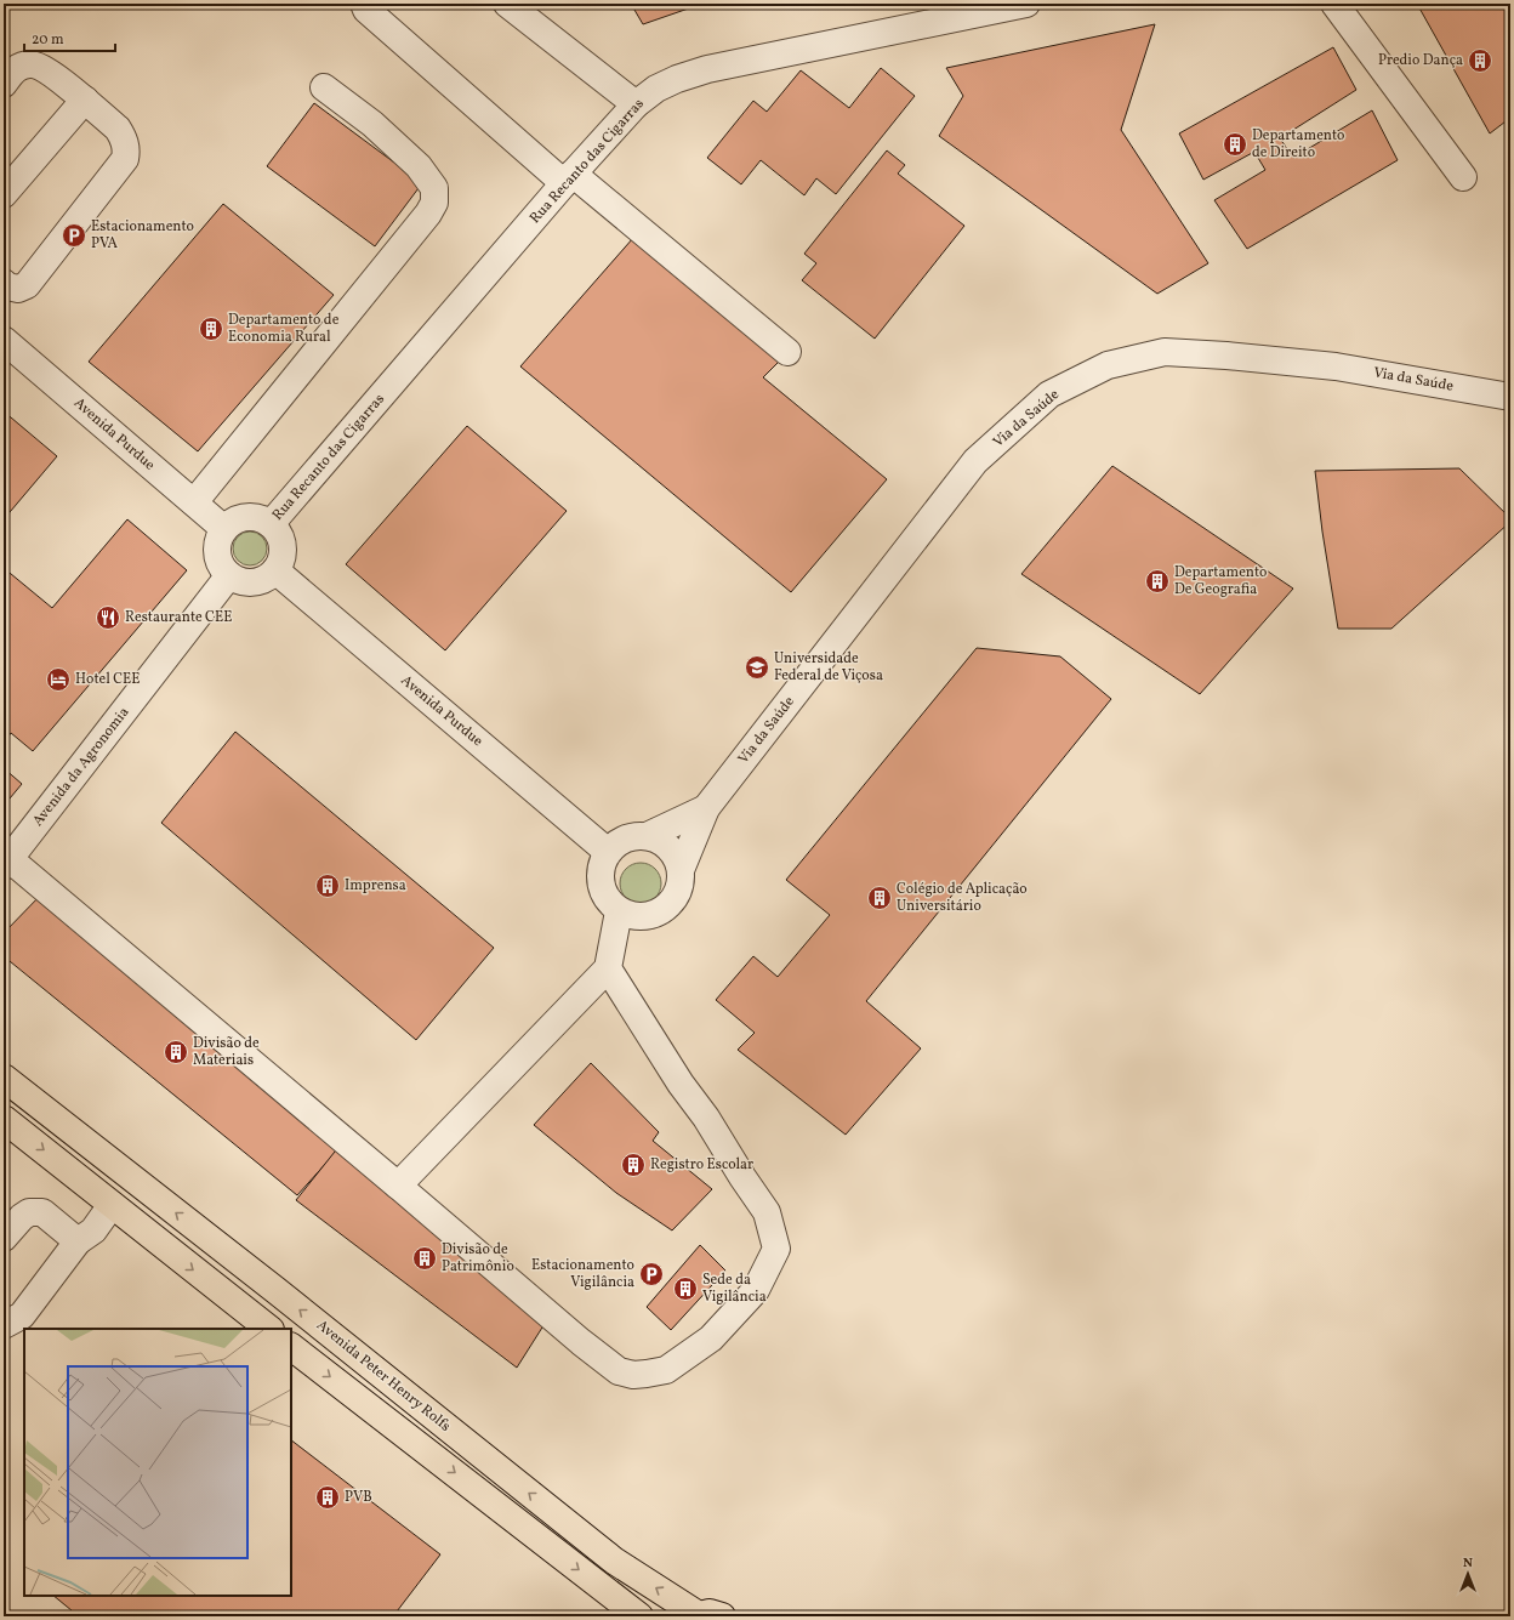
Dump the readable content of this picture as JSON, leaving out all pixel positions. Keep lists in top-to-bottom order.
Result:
{
  "streets": {
    "main road": ["Avenida Peter Henry Rolfs"],
    "street": [
      "Rua Recanto das Cigarras",
      "Via da Saúde",
      "Avenida Purdue",
      "Avenida da Agronomia"
    ]
  },
  "crossings": [
    ["Rua Recanto das Cigarras", "Avenida Purdue"],
    ["Rua Recanto das Cigarras", "Avenida da Agronomia"],
    ["Via da Saúde", "Avenida Purdue"],
    ["Avenida Purdue", "Avenida da Agronomia"]
  ],
  "places": {
    "building": [
      "Predio Dança",
      "Departamento de Direito",
      "Departamento de Economia Rural",
      "Departamento De Geografia",
      "Imprensa",
      "Colégio de Aplicação Universitário",
      "Divisão de Materiais",
      "Registro Escolar",
      "Divisão de Patrimônio",
      "Sede da Vigilância",
      "PVB"
    ],
    "parking": ["Estacionamento PVA", "Estacionamento Vigilância"],
    "restaurant": ["Restaurante CEE"],
    "school or university": ["Universidade Federal de Viçosa"],
    "hotel": ["Hotel CEE"]
  },
  "scale_bar": "20 m",
  "north": "top"
}
